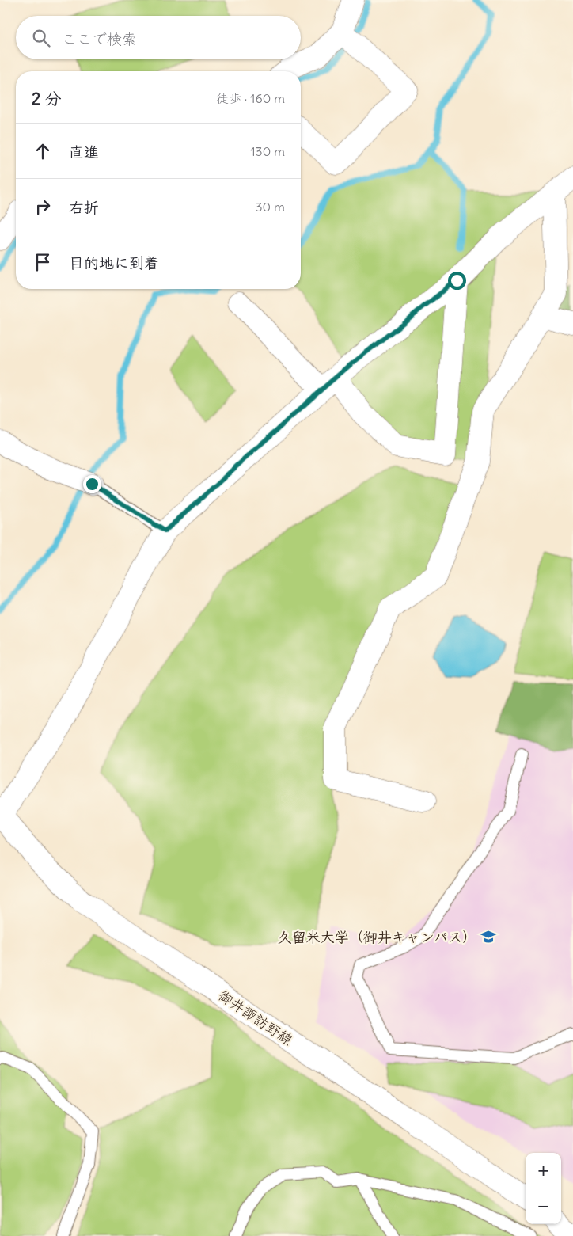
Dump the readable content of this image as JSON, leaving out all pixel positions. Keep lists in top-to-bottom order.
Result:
{
  "streets": {
    "street": ["御井諏訪野線"]
  },
  "places": {
    "school or university": ["久留米大学（御井キャンパス）"]
  },
  "page": {
    "search": "ここで検索",
    "heading": ["2 分", "徒歩 · 160 m"],
    "list": [
      ["直進", "130 m"],
      ["右折", "30 m"],
      "目的地に到着"
    ],
    "map_buttons": ["+", "−"]
  }
}
